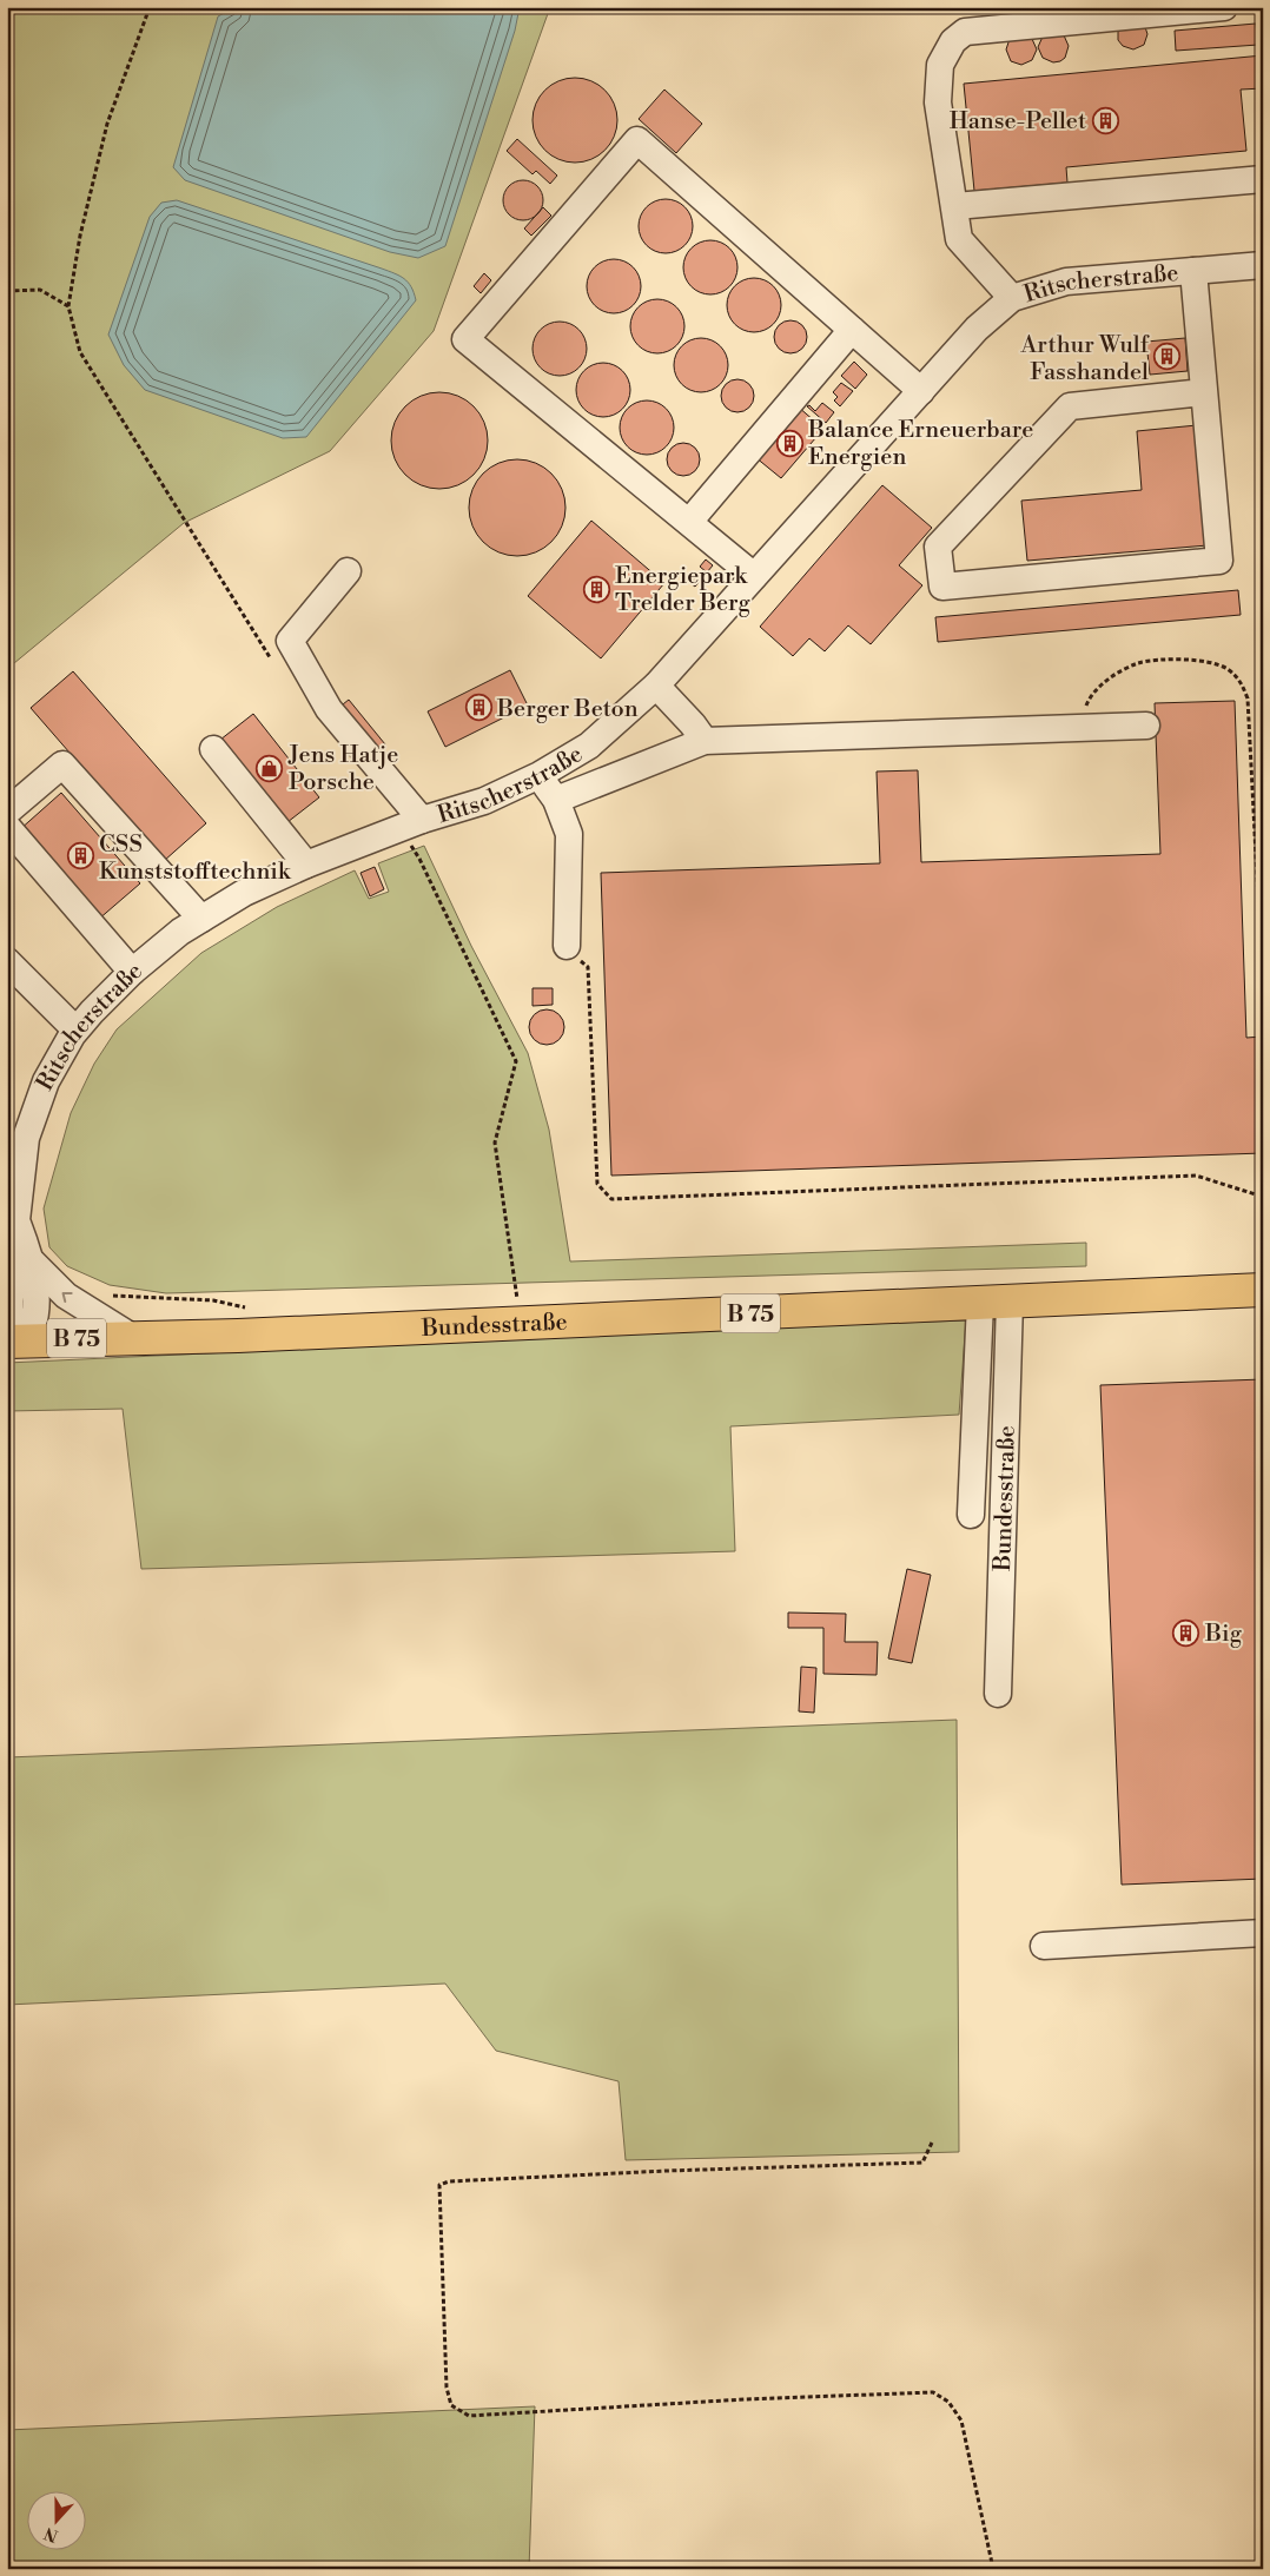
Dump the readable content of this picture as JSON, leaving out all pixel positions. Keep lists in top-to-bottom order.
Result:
{
  "streets": {
    "main road": ["B 75", "Bundesstraße"],
    "street": ["Ritscherstraße"]
  },
  "crossings": [
    ["Ritscherstraße", "Bundesstraße"]
  ],
  "places": {
    "building": [
      "Hanse-Pellet",
      "Arthur Wulf Fasshandel",
      "Balance Erneuerbare Energien",
      "Energiepark Trelder Berg",
      "Berger Beton",
      "CSS Kunststofftechnik",
      "Big"
    ],
    "shop": ["Jens Hatje Porsche"]
  },
  "north": "bottom"
}
